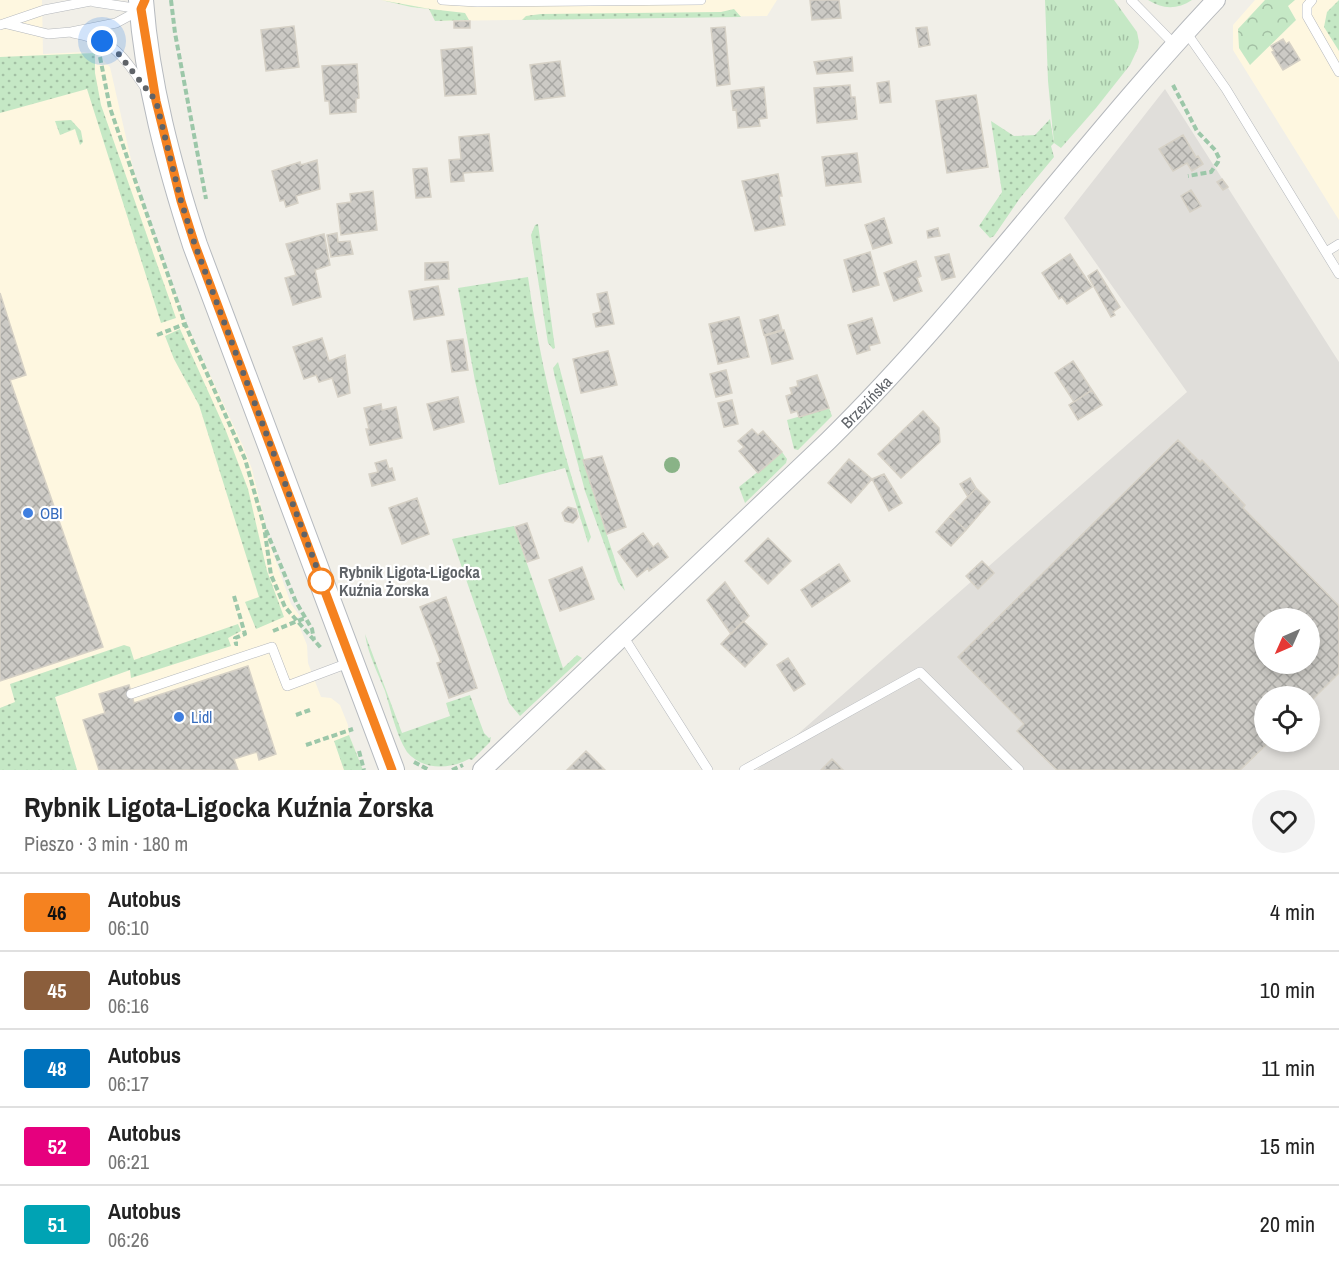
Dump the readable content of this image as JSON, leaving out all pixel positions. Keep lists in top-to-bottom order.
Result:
{
  "streets": {
    "street": ["Brzezińska"]
  },
  "places": ["OBI", "Rybnik Ligota-Ligocka Kuźnia Żorska", "Lidl"],
  "lines": ["bus line 46"],
  "north": "bottom left",
  "page": {
    "heading": ["Rybnik Ligota-Ligocka Kuźnia Żorska", "Pieszo · 3 min · 180 m"],
    "list": [
      {
        "mark": "46",
        "name": "Autobus",
        "note": "06:10",
        "value": "4 min"
      },
      {
        "mark": "45",
        "name": "Autobus",
        "note": "06:16",
        "value": "10 min"
      },
      {
        "mark": "48",
        "name": "Autobus",
        "note": "06:17",
        "value": "11 min"
      },
      {
        "mark": "52",
        "name": "Autobus",
        "note": "06:21",
        "value": "15 min"
      },
      {
        "mark": "51",
        "name": "Autobus",
        "note": "06:26",
        "value": "20 min"
      }
    ]
  }
}
